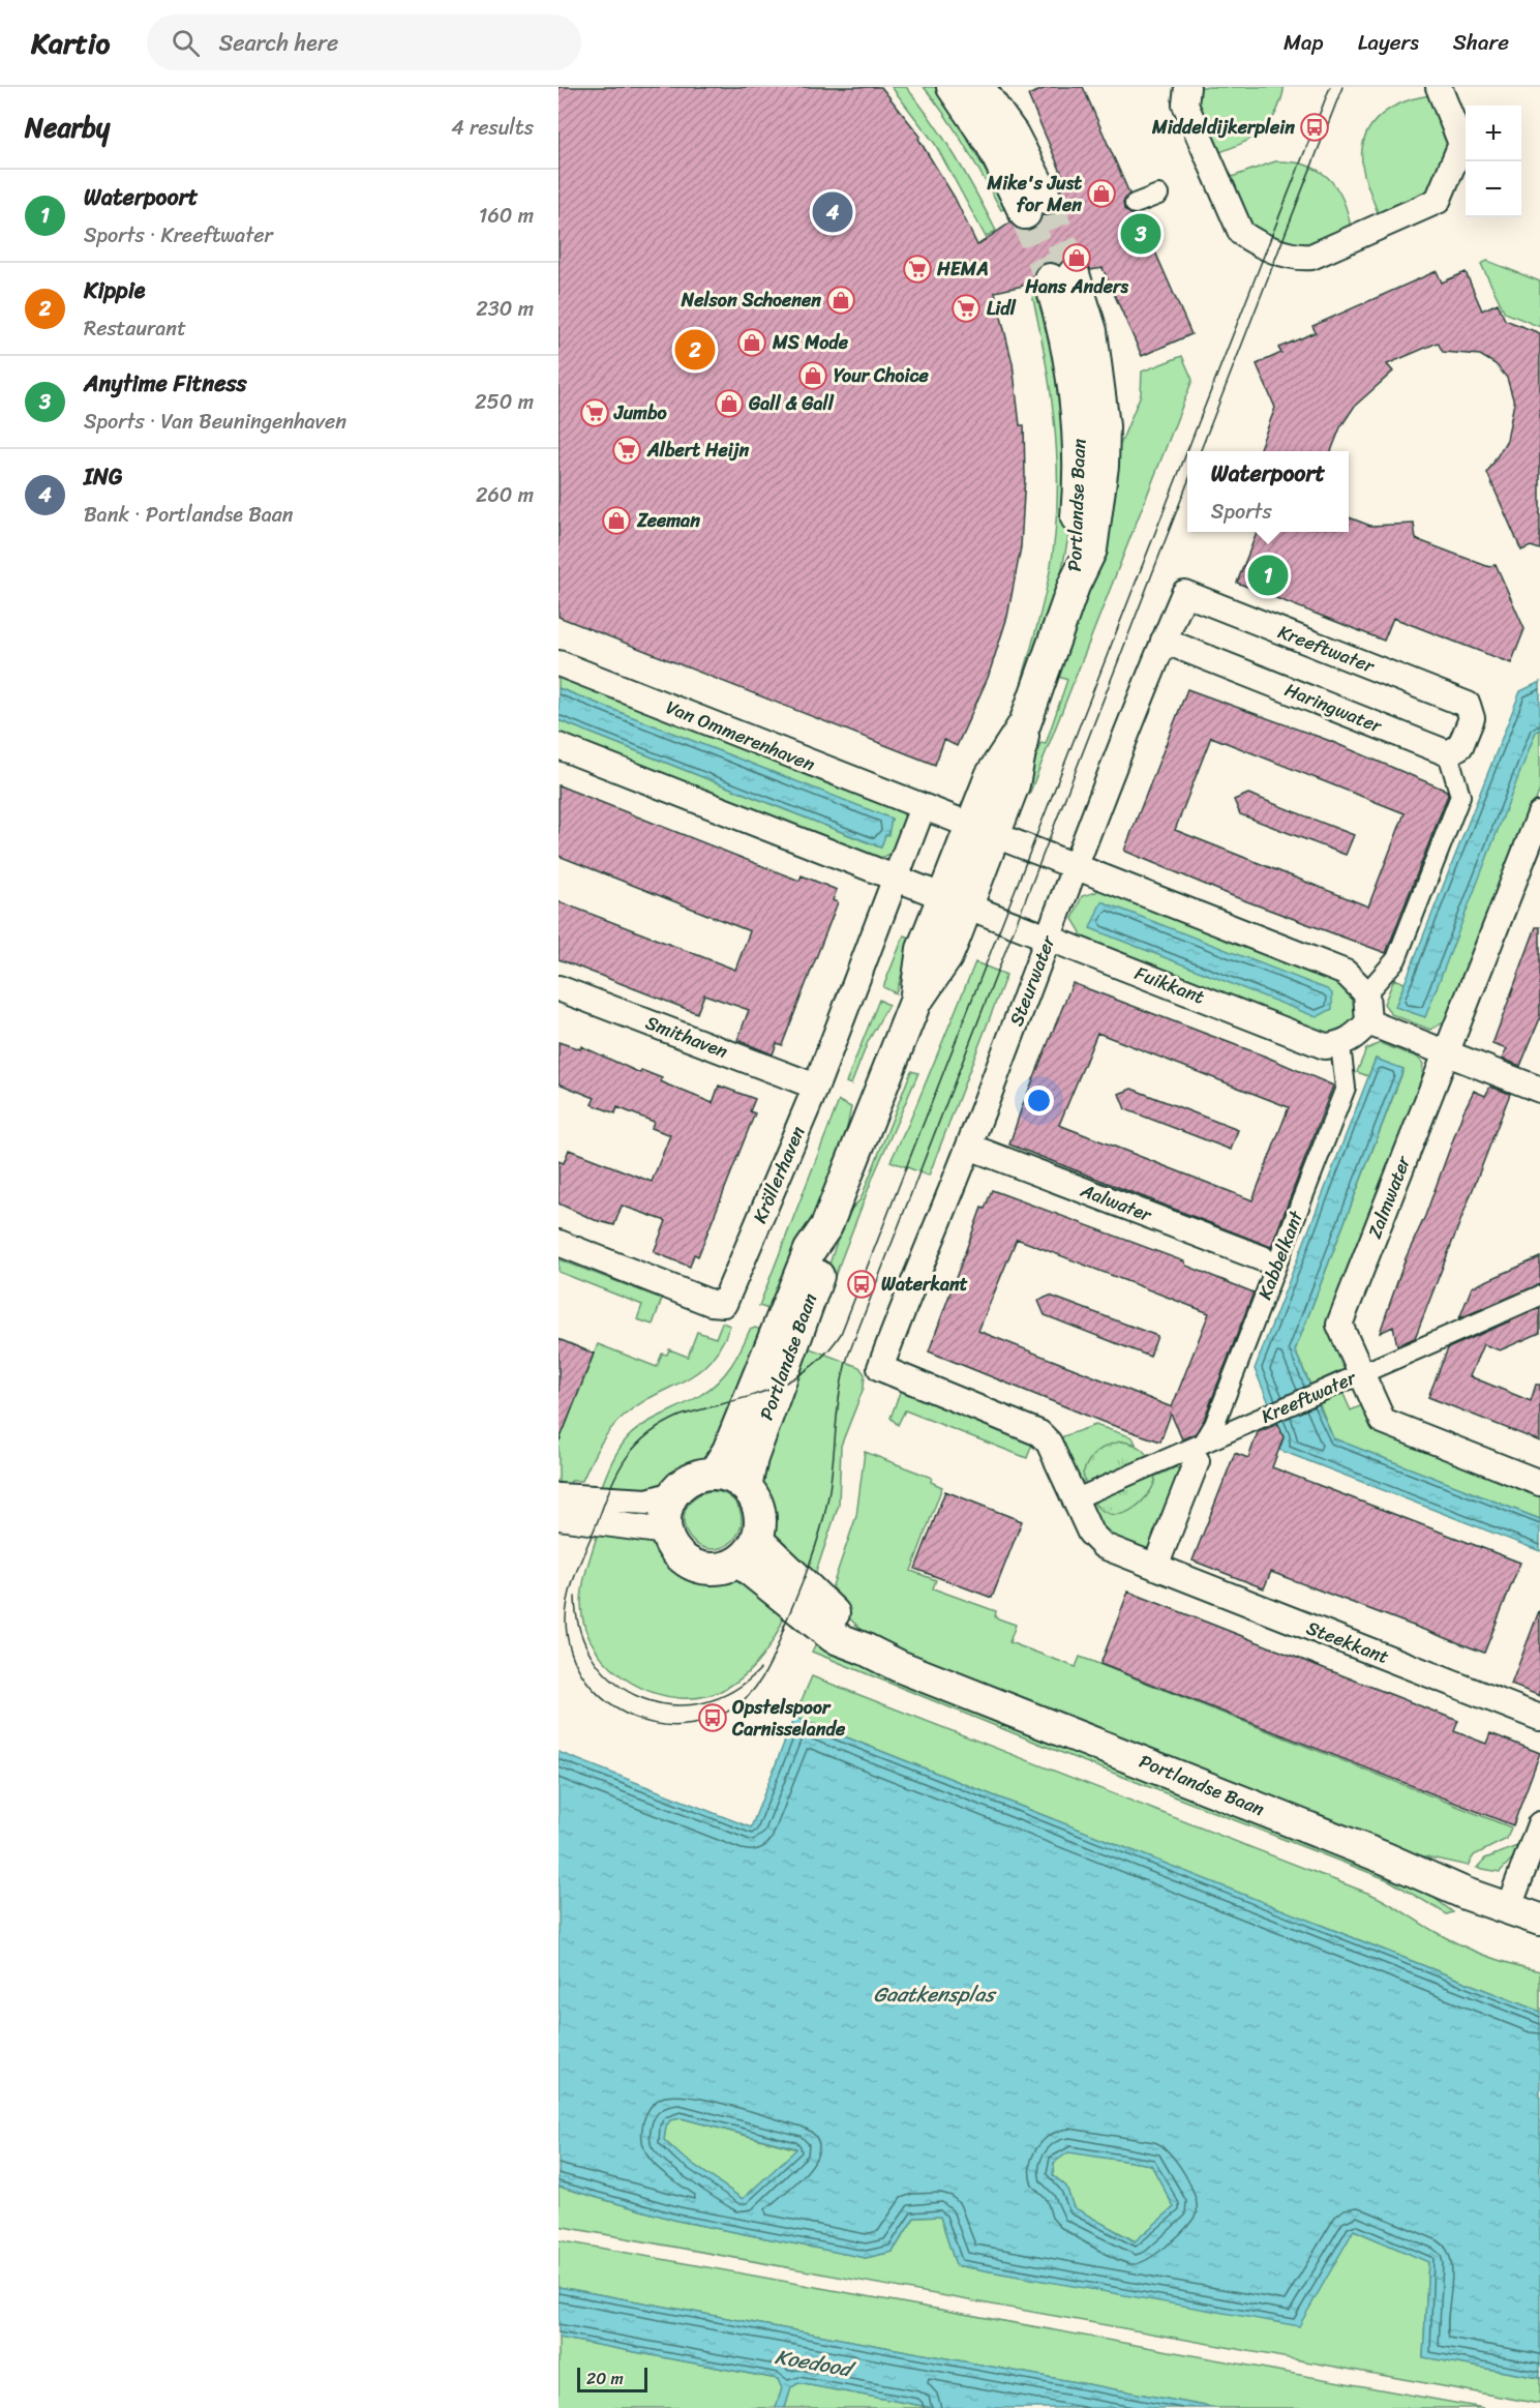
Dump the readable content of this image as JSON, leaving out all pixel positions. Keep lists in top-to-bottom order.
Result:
{
  "streets": {
    "street": [
      "Portlandse Baan",
      "Kreeftwater",
      "Haringwater",
      "Van Ommerenhaven",
      "Steurwater",
      "Fuikkant",
      "Smithaven",
      "Kröllerhaven",
      "Zalmwater",
      "Aalwater",
      "Kabbelkant",
      "Steekkant"
    ]
  },
  "crossings": [
    ["Portlandse Baan", "Van Ommerenhaven"],
    ["Portlandse Baan", "Fuikkant"],
    ["Kreeftwater", "Haringwater"],
    ["Kreeftwater", "Steurwater"],
    ["Kreeftwater", "Zalmwater"],
    ["Kreeftwater", "Kabbelkant"],
    ["Kreeftwater", "Steekkant"],
    ["Haringwater", "Steurwater"],
    ["Steurwater", "Fuikkant"],
    ["Steurwater", "Aalwater"],
    ["Steurwater", "Steekkant"],
    ["Fuikkant", "Kabbelkant"],
    ["Smithaven", "Kröllerhaven"]
  ],
  "water": ["Gaatkensplas", "Koedood"],
  "places": {
    "bus stop": ["Middeldijkerplein", "Waterkant", "Opstelspoor Carnisselande"],
    "shop": [
      "Mike's Just for Men",
      "Hans Anders",
      "Nelson Schoenen",
      "MS Mode",
      "Your Choice",
      "Gall & Gall",
      "Zeeman"
    ],
    "supermarket": [
      "HEMA",
      "Lidl",
      "Jumbo",
      "Albert Heijn"
    ]
  },
  "scale_bar": "20 m",
  "page": {
    "header": "Kartio",
    "search": "Search here",
    "nav": ["Map", "Layers", "Share"],
    "heading": ["Nearby", "4 results"],
    "map_buttons": ["+", "−"],
    "list": [
      {
        "mark": "1",
        "name": "Waterpoort",
        "note": "Sports · Kreeftwater",
        "value": "160 m"
      },
      {
        "mark": "2",
        "name": "Kippie",
        "note": "Restaurant",
        "value": "230 m"
      },
      {
        "mark": "3",
        "name": "Anytime Fitness",
        "note": "Sports · Van Beuningenhaven",
        "value": "250 m"
      },
      {
        "mark": "4",
        "name": "ING",
        "note": "Bank · Portlandse Baan",
        "value": "260 m"
      }
    ],
    "pins": [
      "4",
      "3",
      "2",
      "1"
    ],
    "popup": ["Waterpoort", "Sports"],
    "scale": "20 m"
  }
}
